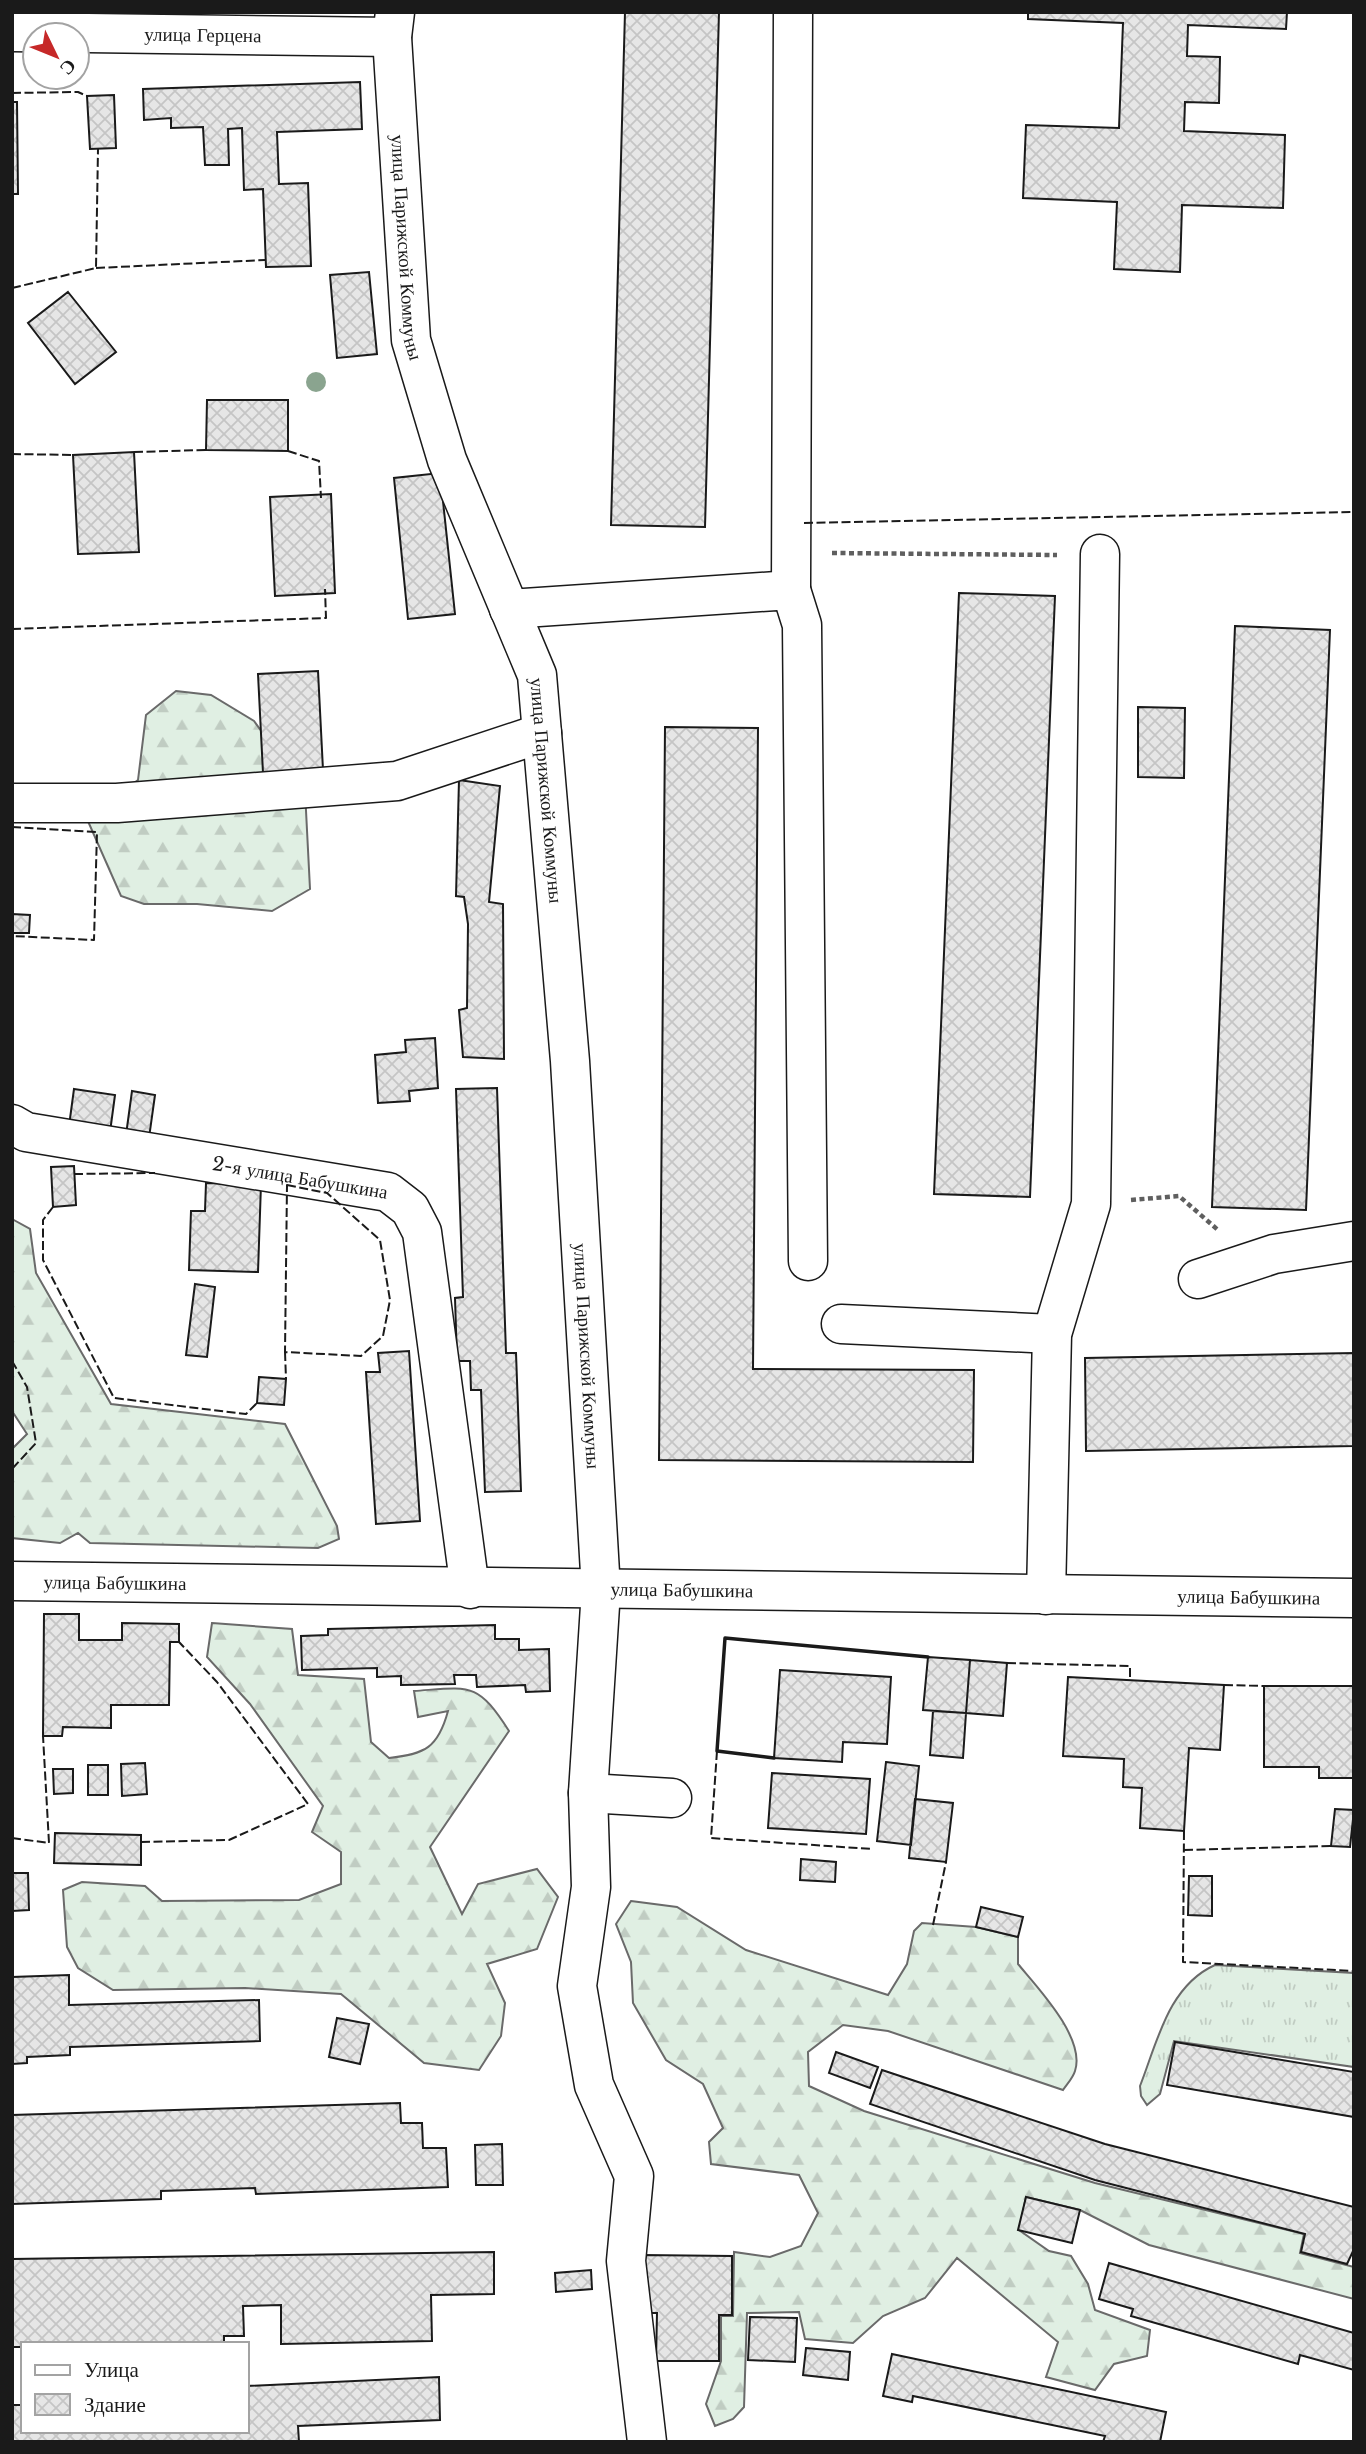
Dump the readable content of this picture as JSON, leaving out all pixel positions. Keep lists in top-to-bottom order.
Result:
{
  "streets": {
    "street": [
      "улица Герцена",
      "улица Парижской Коммуны",
      "2-я улица Бабушкина",
      "улица Бабушкина"
    ]
  },
  "crossings": [
    ["улица Герцена", "улица Парижской Коммуны"],
    ["улица Парижской Коммуны", "улица Бабушкина"],
    ["2-я улица Бабушкина", "улица Бабушкина"]
  ],
  "legend": ["Улица", "Здание"],
  "north": "bottom right"
}
